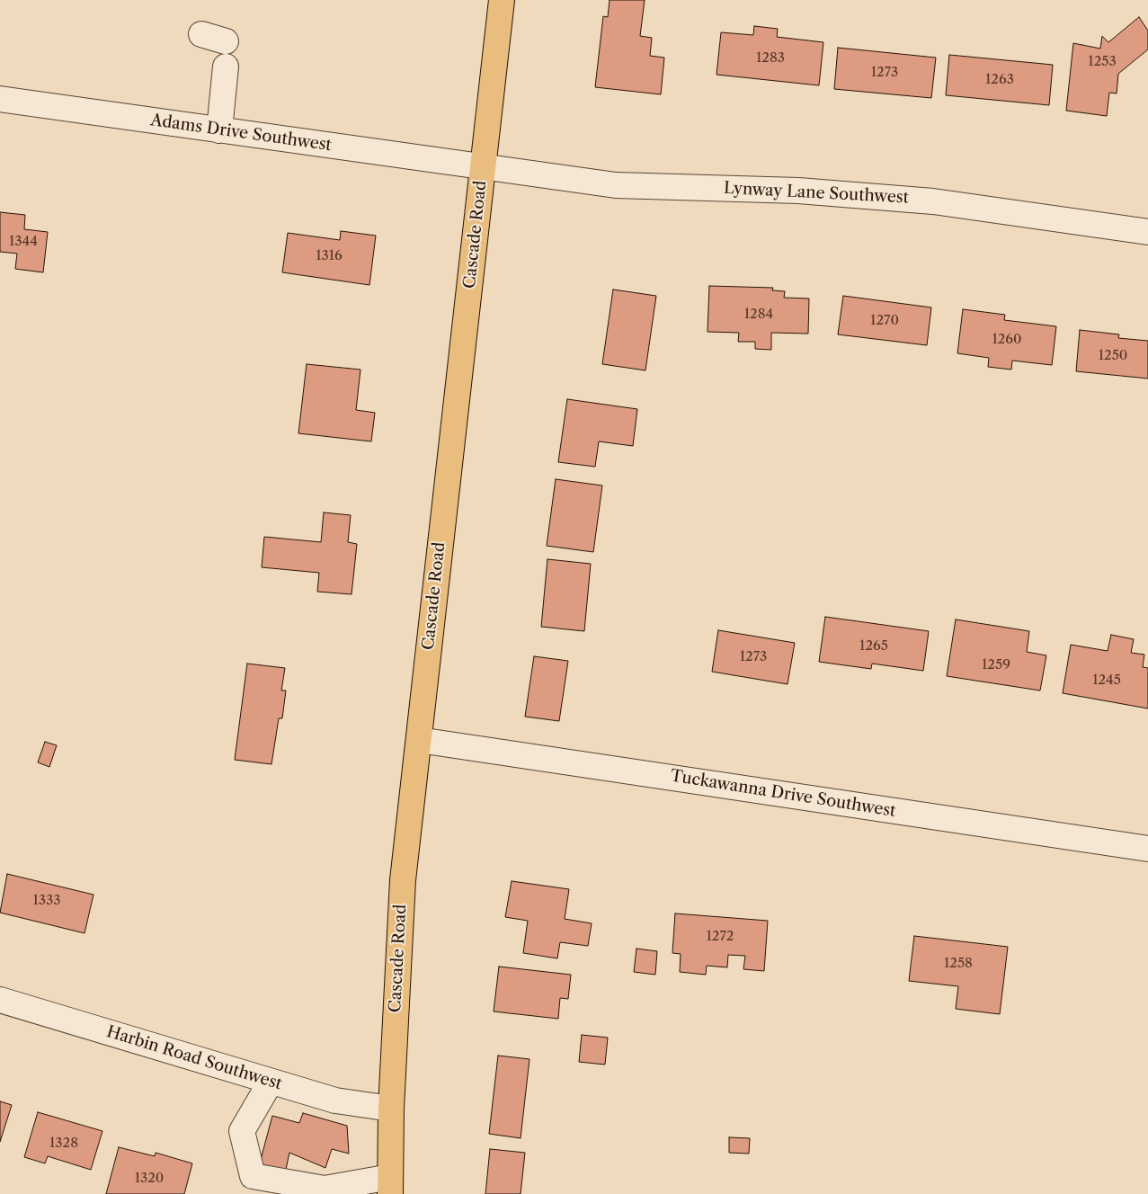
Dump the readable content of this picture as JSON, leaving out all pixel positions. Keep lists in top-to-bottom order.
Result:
{
  "streets": {
    "main road": ["Cascade Road"],
    "street": [
      "Adams Drive Southwest",
      "Lynway Lane Southwest",
      "Tuckawanna Drive Southwest",
      "Harbin Road Southwest"
    ]
  },
  "crossings": [
    ["Adams Drive Southwest", "Lynway Lane Southwest"],
    ["Adams Drive Southwest", "Cascade Road"],
    ["Lynway Lane Southwest", "Cascade Road"],
    ["Cascade Road", "Tuckawanna Drive Southwest"],
    ["Cascade Road", "Harbin Road Southwest"]
  ],
  "house_numbers": [
    "1283",
    "1253",
    "1273",
    "1263",
    "1344",
    "1316",
    "1284",
    "1270",
    "1260",
    "1250",
    "1265",
    "1273",
    "1259",
    "1245",
    "1333",
    "1272",
    "1258",
    "1328",
    "1320"
  ]
}
